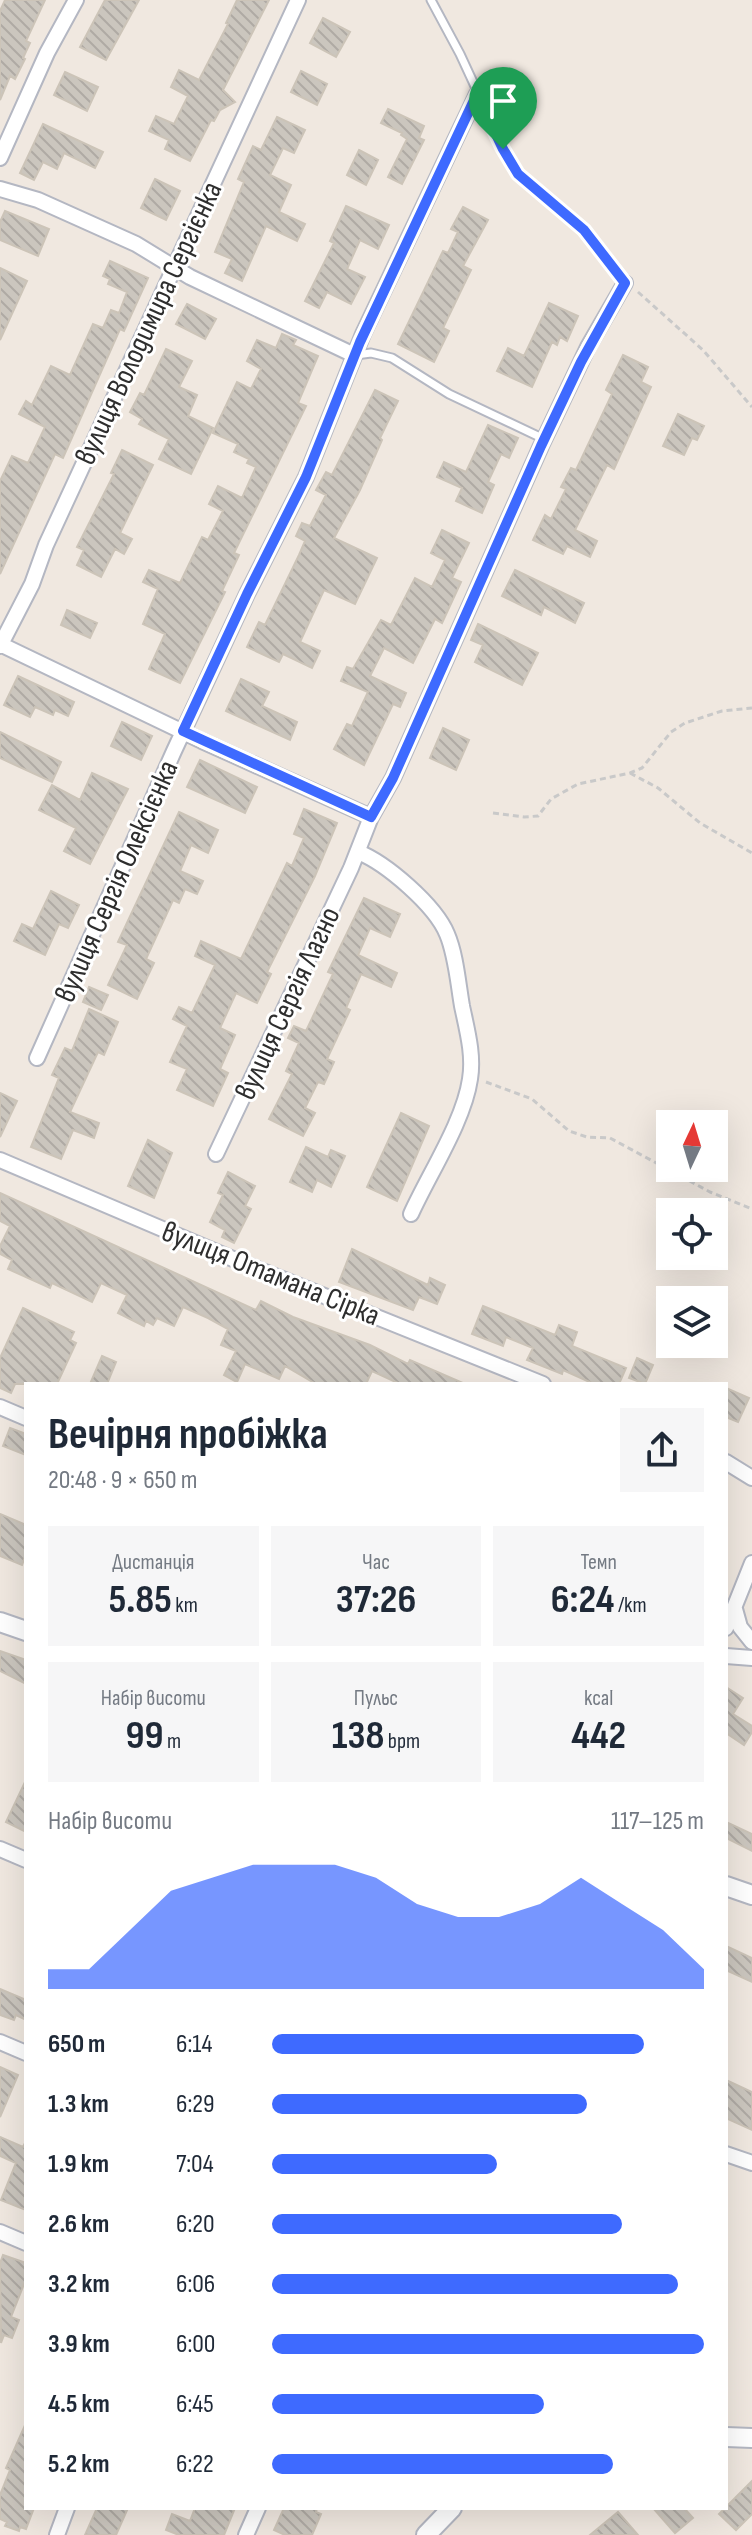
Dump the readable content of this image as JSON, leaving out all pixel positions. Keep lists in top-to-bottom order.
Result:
{
  "streets": {
    "street": [
      "вулиця Володимира Сергієнка",
      "вулиця Сергія Олексієнка",
      "вулиця Сергія Лагно",
      "вулиця Отамана Сірка"
    ]
  },
  "north": "top",
  "page": {
    "heading": ["Вечірня пробіжка", "20:48 · 9 × 650 m"],
    "stats": [
      ["Дистанція", "5.85 km"],
      ["Час", "37:26"],
      ["Темп", "6:24 /km"],
      ["Набір висоти", "99 m"],
      ["Пульс", "138 bpm"],
      ["kcal", "442"]
    ],
    "chart": ["Набір висоти", "117–125 m"],
    "list": [
      {
        "name": "650 m",
        "note": "6:14"
      },
      {
        "name": "1.3 km",
        "note": "6:29"
      },
      {
        "name": "1.9 km",
        "note": "7:04"
      },
      {
        "name": "2.6 km",
        "note": "6:20"
      },
      {
        "name": "3.2 km",
        "note": "6:06"
      },
      {
        "name": "3.9 km",
        "note": "6:00"
      },
      {
        "name": "4.5 km",
        "note": "6:45"
      },
      {
        "name": "5.2 km",
        "note": "6:22"
      }
    ]
  }
}
